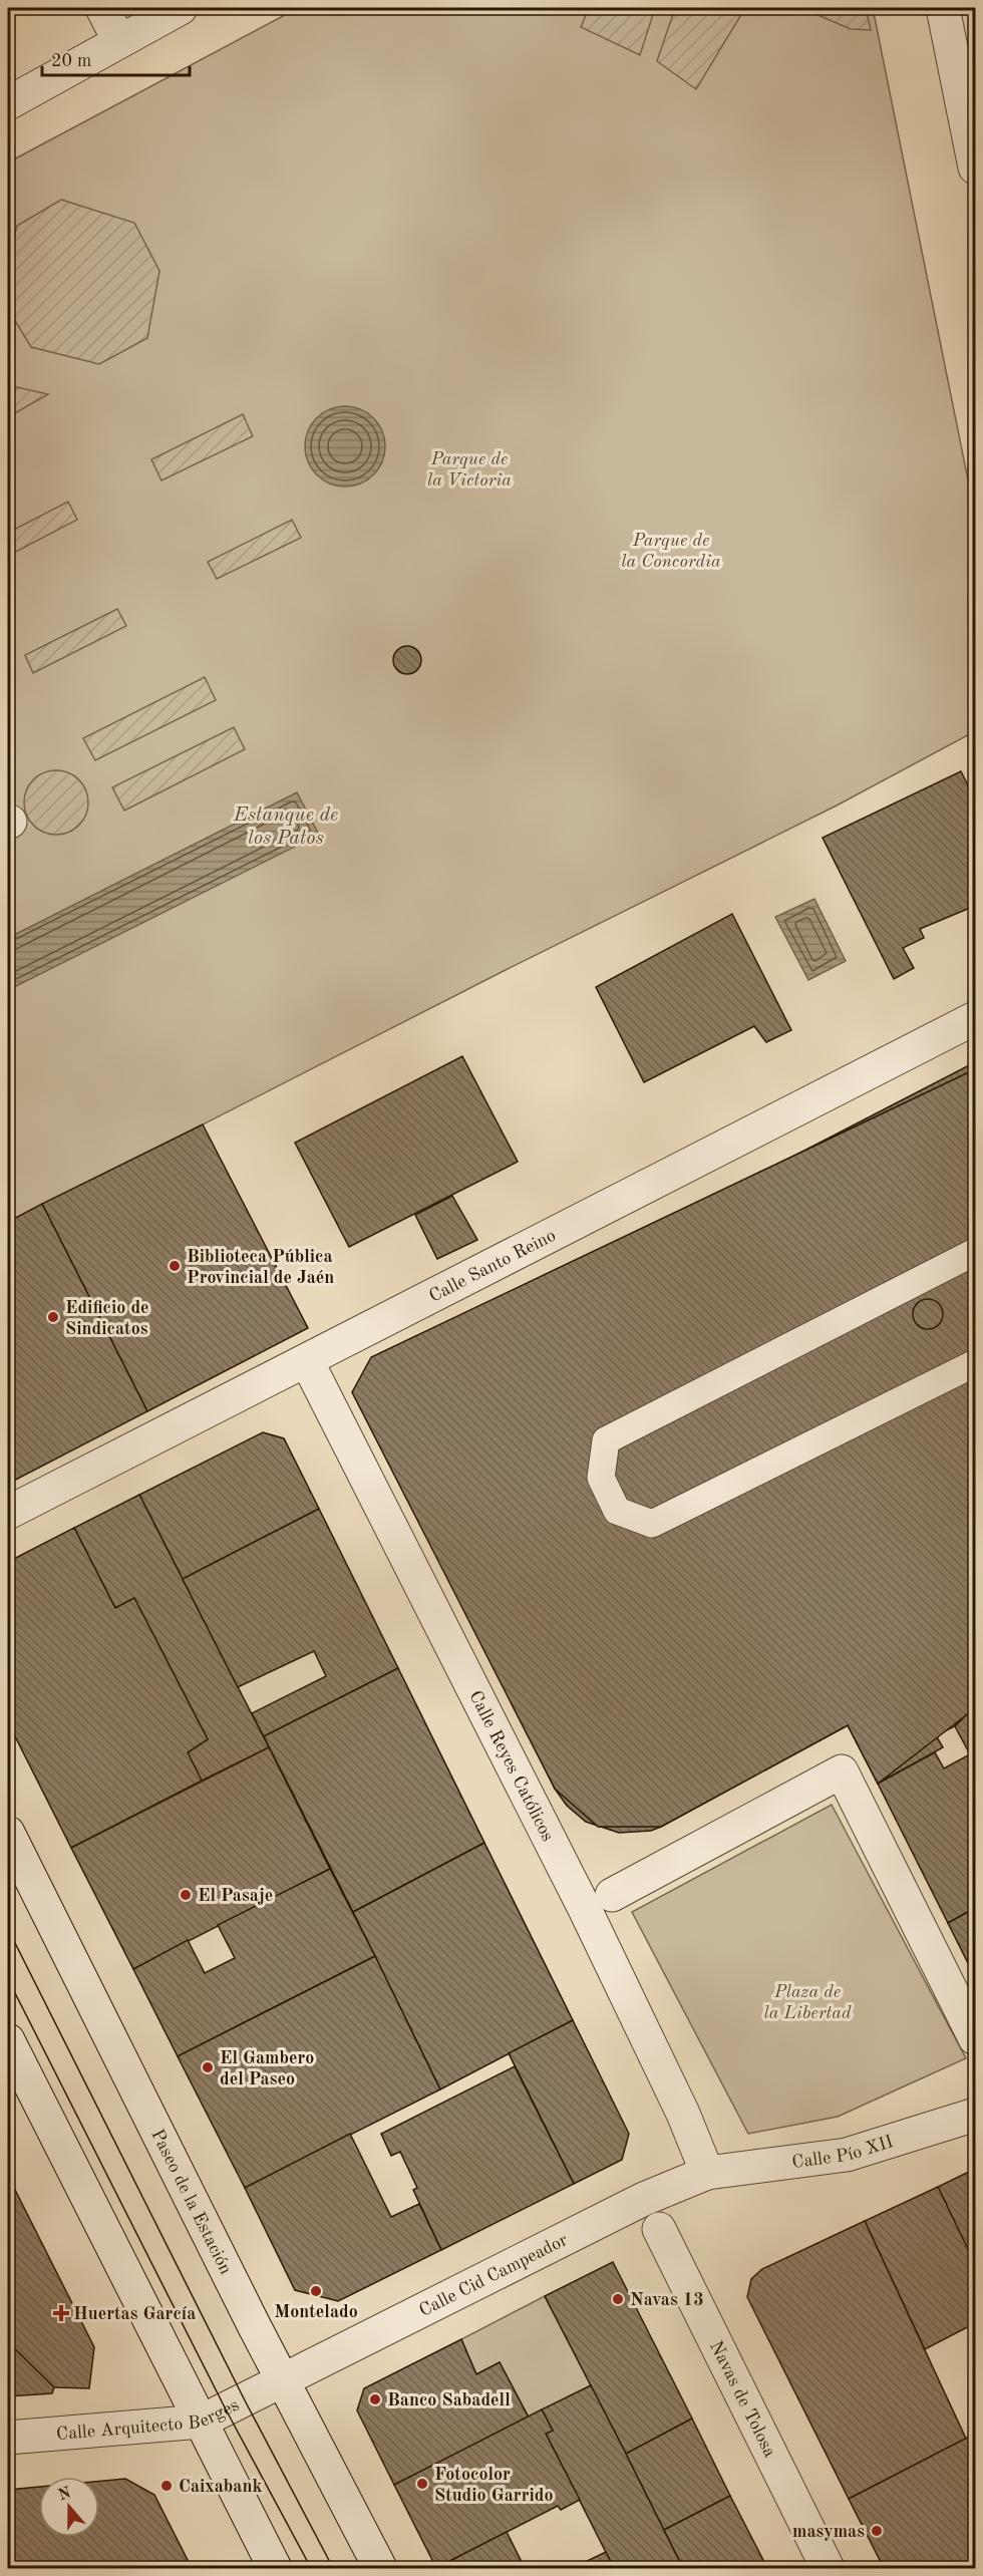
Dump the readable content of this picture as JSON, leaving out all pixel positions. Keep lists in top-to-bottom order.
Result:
{
  "streets": {
    "street": [
      "Calle Santo Reino",
      "Calle Reyes Católicos",
      "Calle Pío XII",
      "Paseo de la Estación",
      "Calle Cid Campeador",
      "Navas de Tolosa",
      "Calle Arquitecto Berges"
    ]
  },
  "crossings": [
    ["Calle Santo Reino", "Calle Reyes Católicos"],
    ["Calle Reyes Católicos", "Calle Pío XII"],
    ["Calle Reyes Católicos", "Calle Cid Campeador"],
    ["Calle Pío XII", "Calle Cid Campeador"],
    ["Paseo de la Estación", "Calle Cid Campeador"],
    ["Paseo de la Estación", "Calle Arquitecto Berges"],
    ["Calle Cid Campeador", "Calle Arquitecto Berges"]
  ],
  "water": ["Estanque de los Patos"],
  "parks": ["Parque de la Victoria", "Parque de la Concordia", "Plaza de la Libertad"],
  "places": {
    "other": [
      "Biblioteca Pública Provincial de Jaén",
      "Edificio de Sindicatos",
      "El Pasaje",
      "El Gambero del Paseo",
      "Montelado",
      "Navas 13",
      "Banco Sabadell",
      "Fotocolor Studio Garrido",
      "Caixabank",
      "masymas"
    ],
    "health": ["Huertas García"]
  },
  "scale_bar": "20 m",
  "north": "top"
}
